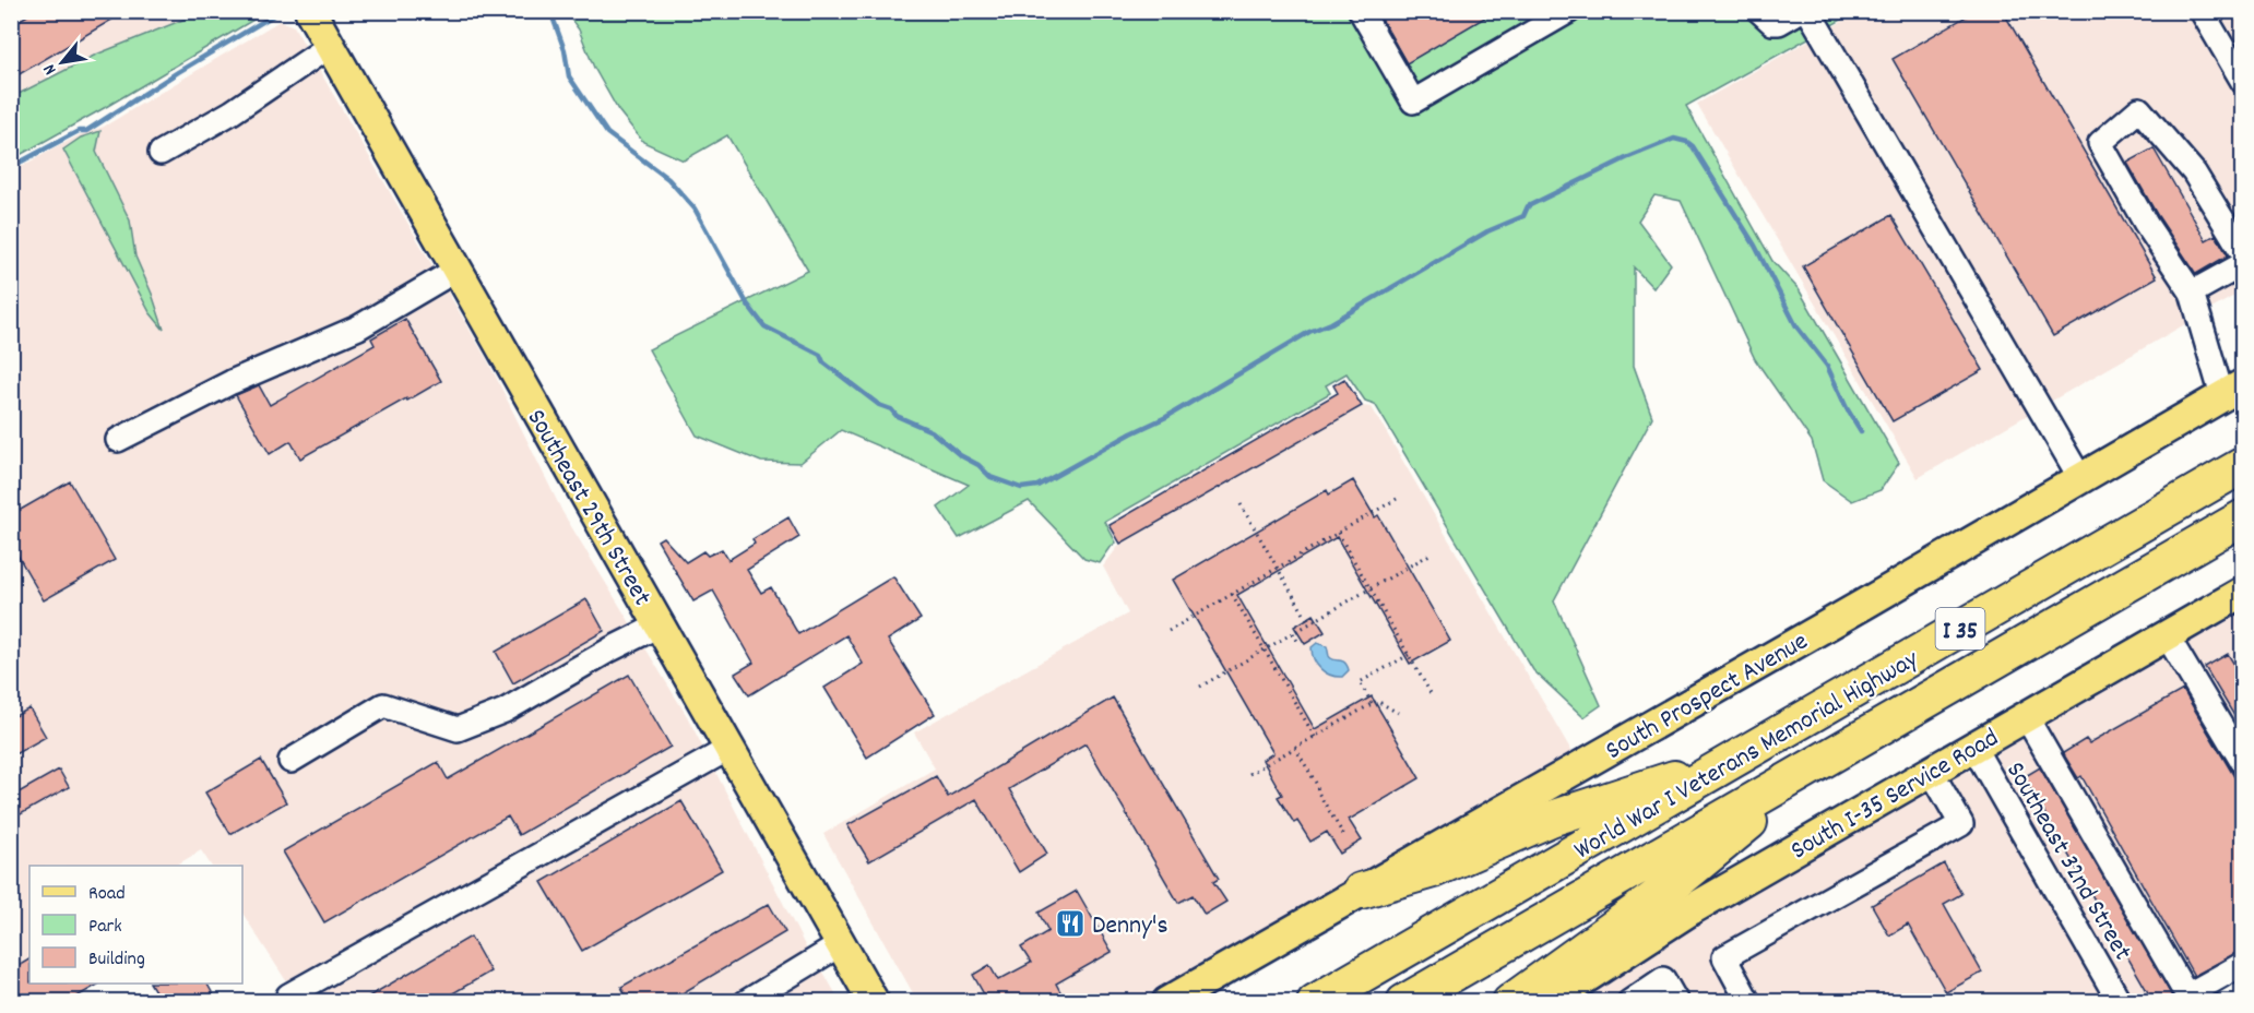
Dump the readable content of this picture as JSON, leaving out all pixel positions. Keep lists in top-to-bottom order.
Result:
{
  "streets": {
    "highway": ["I 35", "World War I Veterans Memorial Highway"],
    "main road": ["Southeast 29th Street", "South Prospect Avenue", "South I-35 Service Road"],
    "street": ["Southeast 32nd Street"]
  },
  "crossings": [
    ["South I-35 Service Road", "Southeast 32nd Street"]
  ],
  "places": {
    "restaurant": ["Denny's"]
  },
  "legend": ["Road", "Park", "Building"],
  "north": "bottom left"
}
